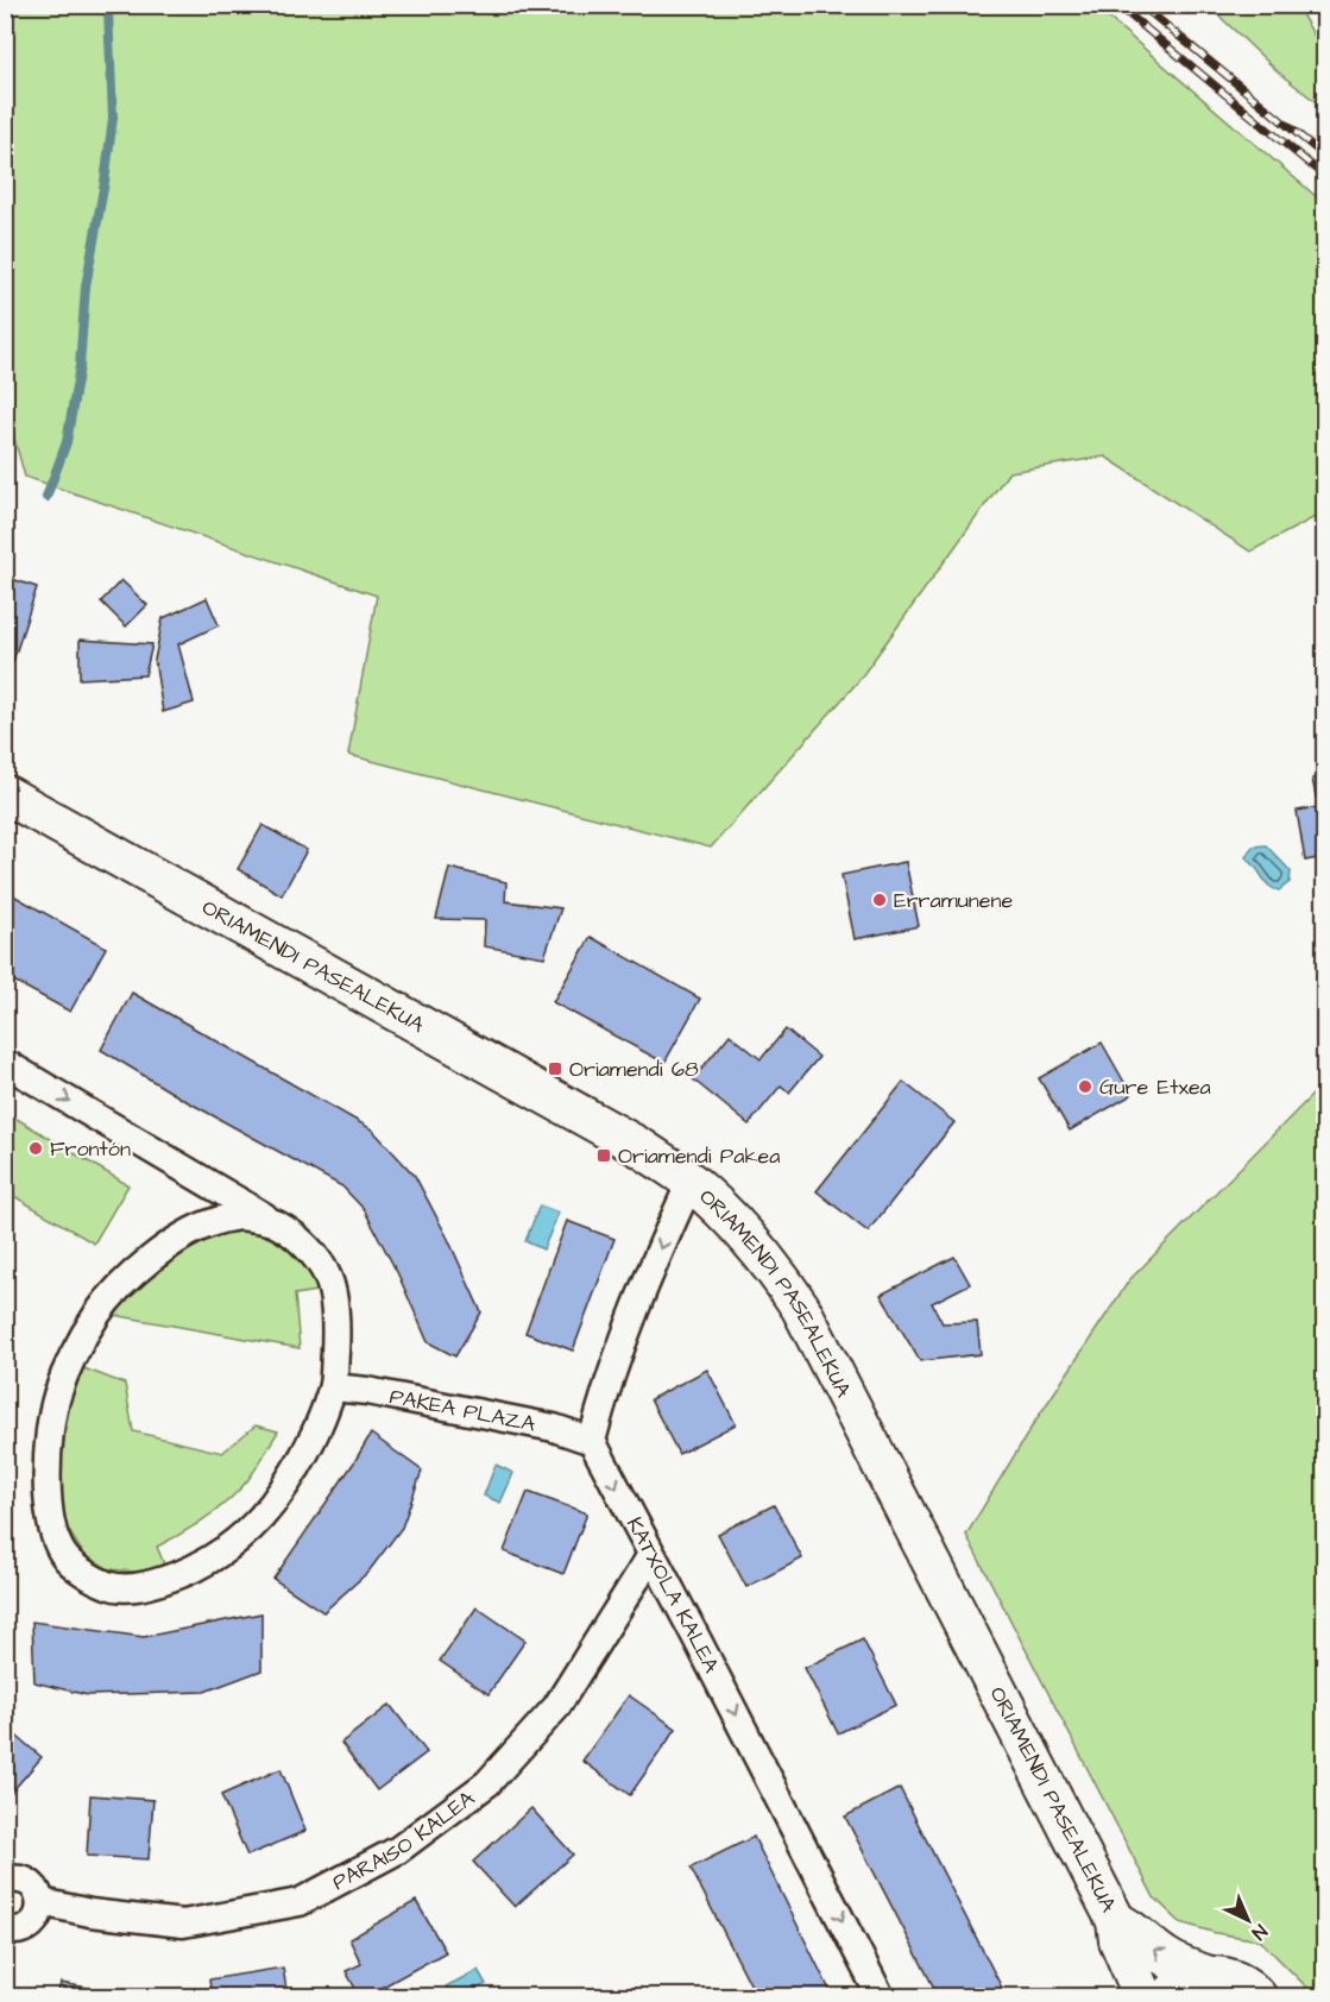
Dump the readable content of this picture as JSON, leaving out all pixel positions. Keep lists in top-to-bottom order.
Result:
{
  "streets": {
    "street": [
      "ORIAMENDI PASEALEKUA",
      "PAKEA PLAZA",
      "KATXOLA KALEA",
      "PARAISO KALEA"
    ]
  },
  "crossings": [
    ["PAKEA PLAZA", "KATXOLA KALEA"],
    ["KATXOLA KALEA", "PARAISO KALEA"]
  ],
  "one_way": ["KATXOLA KALEA"],
  "places": {
    "other": ["Erramunene", "Gure Etxea", "Frontón"],
    "transit": ["Oriamendi 68", "Oriamendi Pakea"]
  },
  "north": "bottom right"
}
